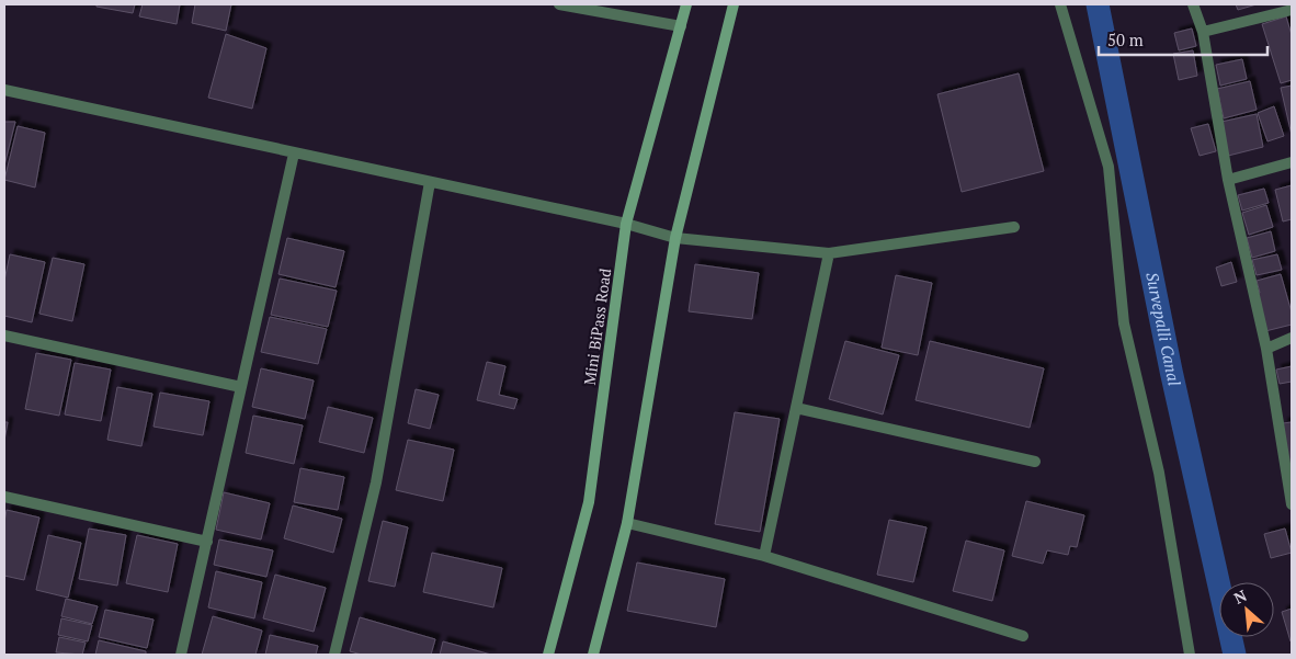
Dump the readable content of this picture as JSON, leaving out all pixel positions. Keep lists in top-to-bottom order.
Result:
{
  "streets": {
    "main road": ["Mini BiPass Road"]
  },
  "water": ["Survepalli Canal"],
  "scale_bar": "50 m",
  "north": "top left"
}
